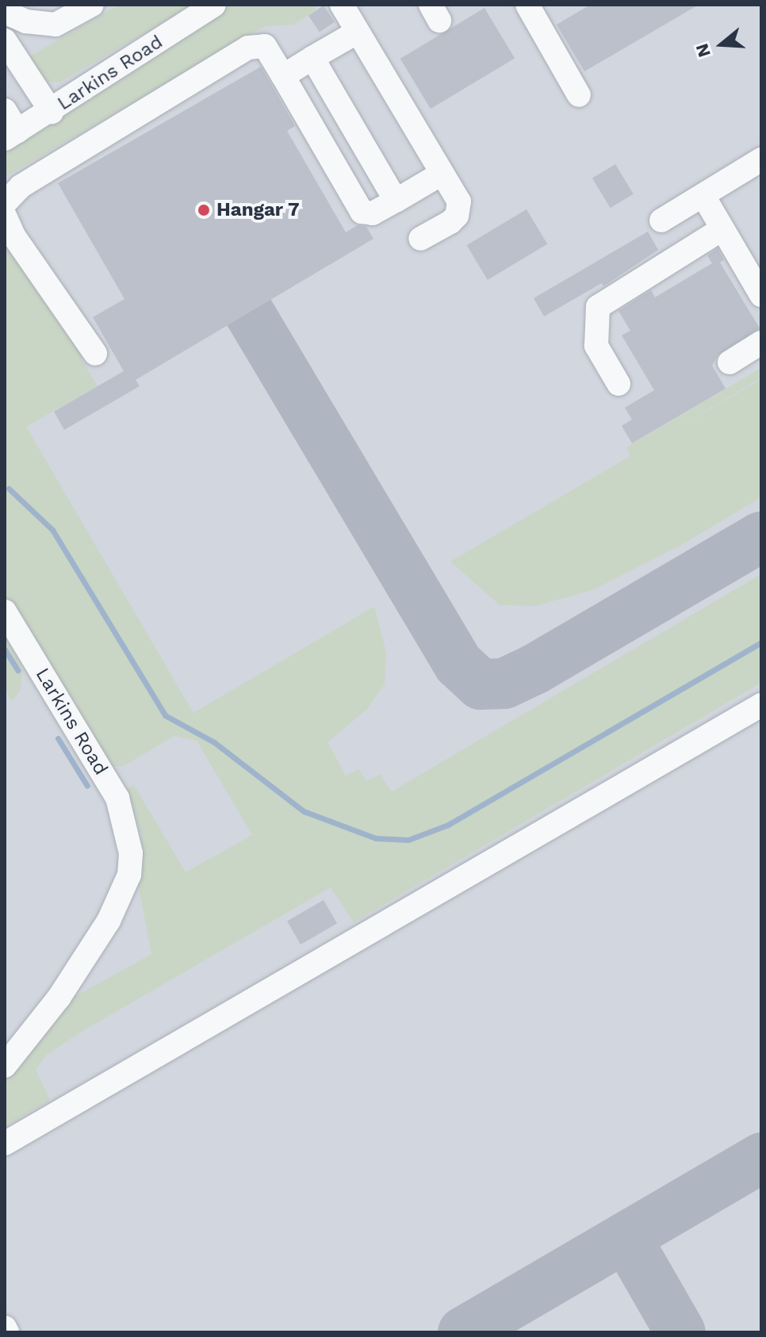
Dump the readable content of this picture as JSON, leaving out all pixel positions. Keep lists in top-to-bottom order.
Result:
{
  "streets": {
    "lane": ["Larkins Road"]
  },
  "places": ["Hangar 7"],
  "north": "left"
}
